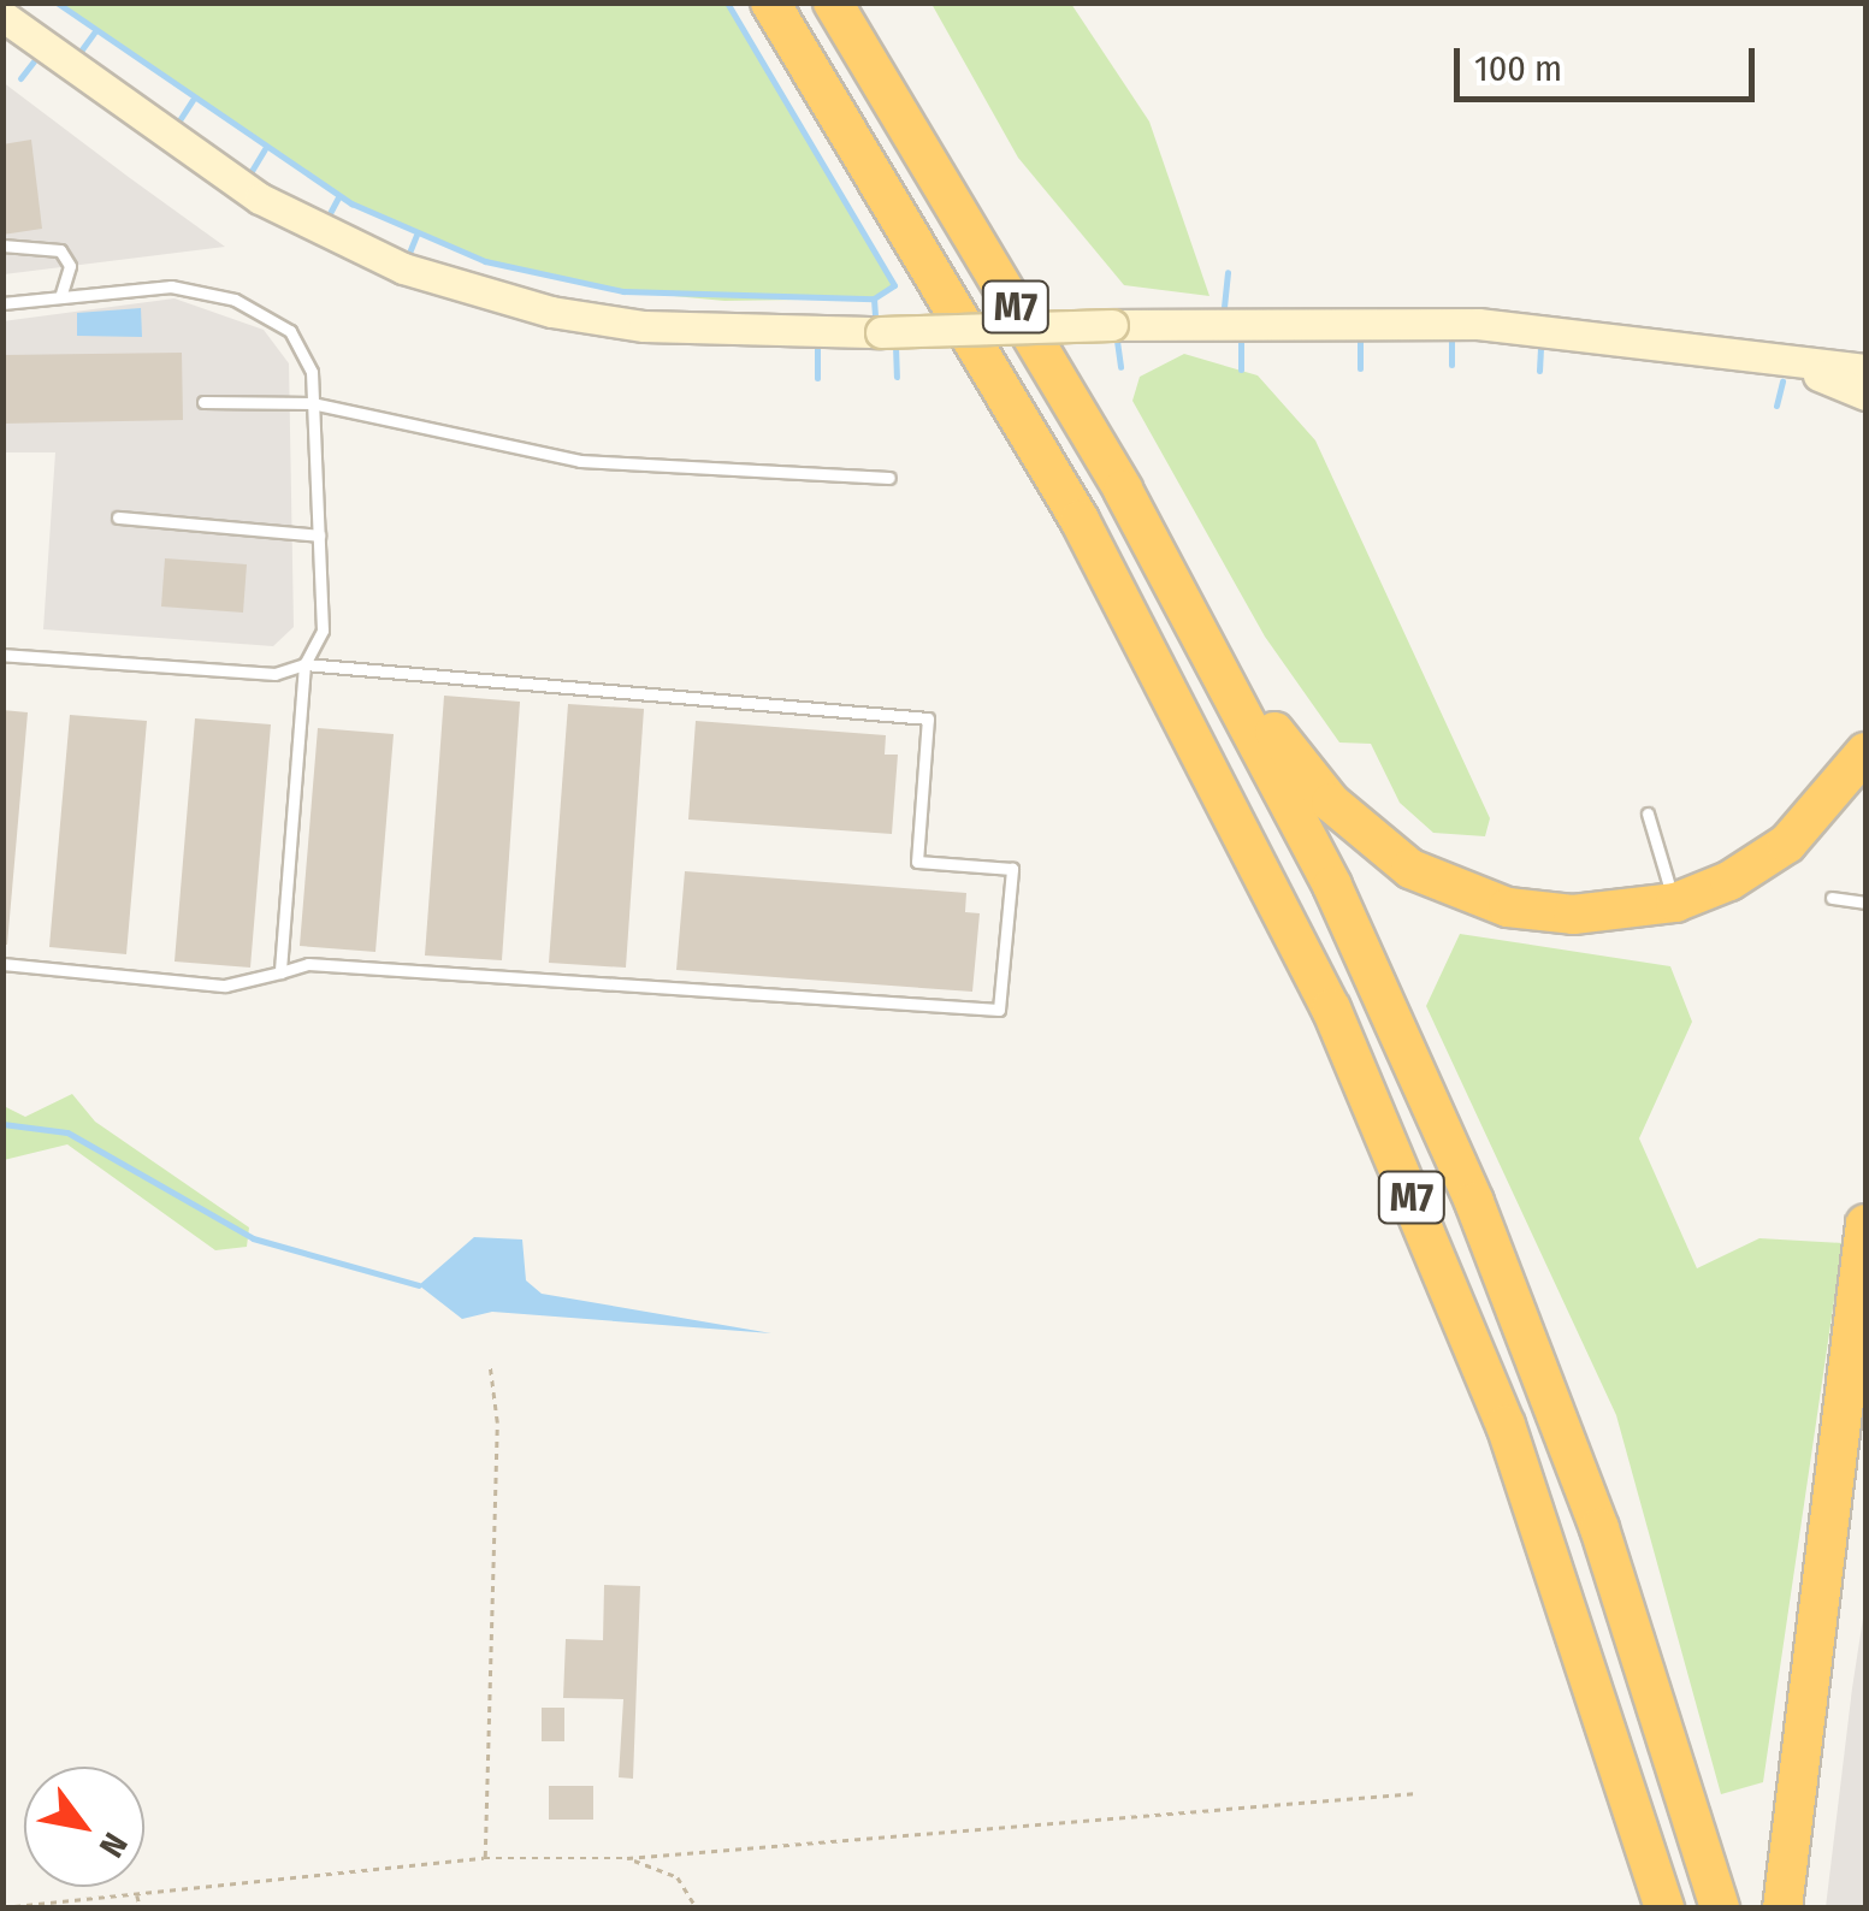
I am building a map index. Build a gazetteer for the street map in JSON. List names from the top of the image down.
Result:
{
  "streets": {
    "highway": ["M7"]
  },
  "scale_bar": "100 m",
  "north": "bottom right"
}
